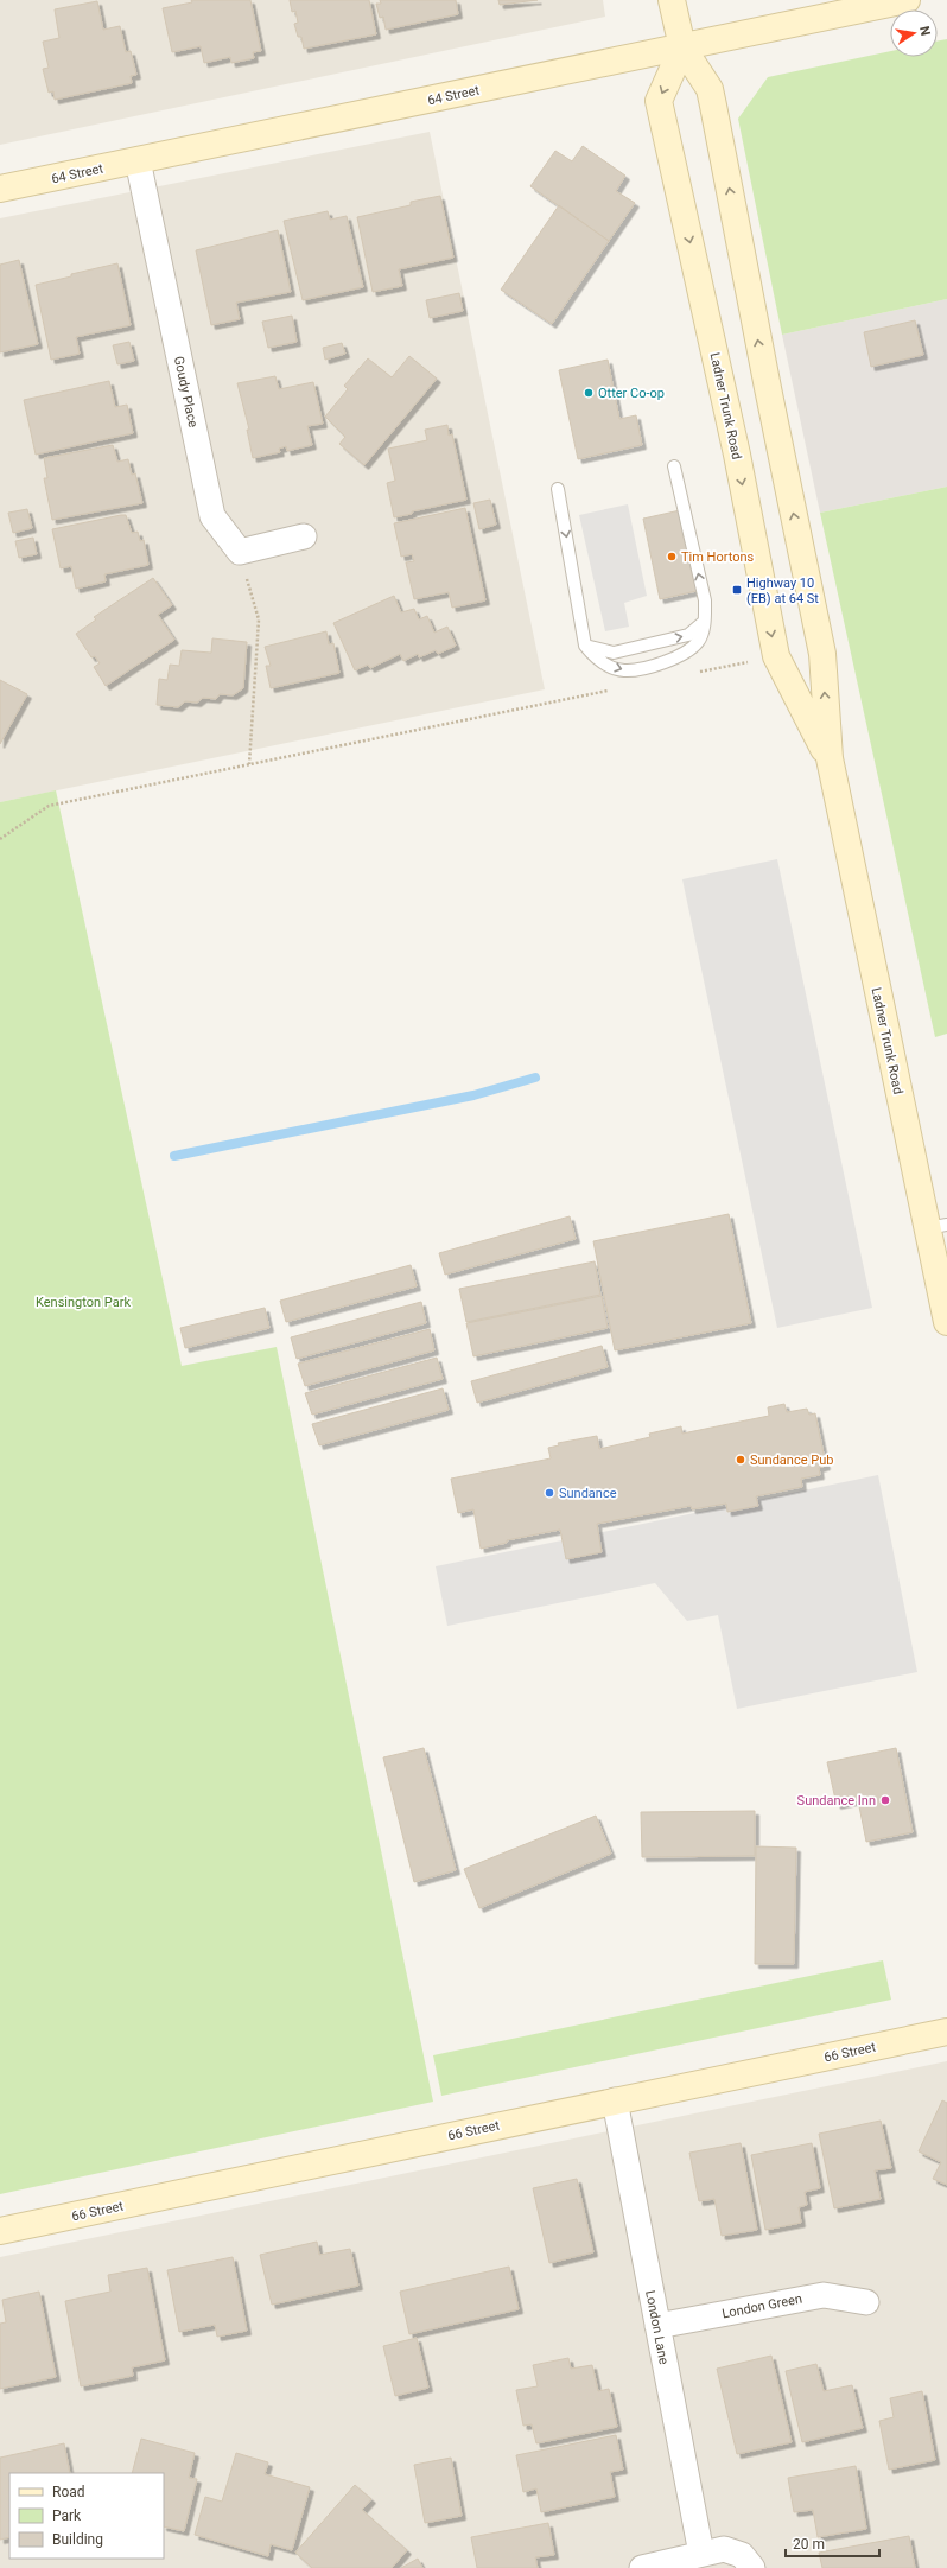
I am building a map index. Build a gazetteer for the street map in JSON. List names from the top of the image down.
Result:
{
  "streets": {
    "main road": ["64 Street", "Ladner Trunk Road", "66 Street"],
    "street": ["Goudy Place", "London Green", "London Lane"]
  },
  "crossings": [
    ["64 Street", "Goudy Place"],
    ["64 Street", "Ladner Trunk Road"],
    ["66 Street", "London Lane"],
    ["London Green", "London Lane"]
  ],
  "parks": ["Kensington Park"],
  "places": {
    "other": [
      "Otter Co-op",
      "Tim Hortons",
      "Sundance Pub",
      "Sundance",
      "Sundance Inn"
    ],
    "transit": ["Highway 10 (EB) at 64 St"]
  },
  "legend": ["Road", "Park", "Building"],
  "scale_bar": "20 m",
  "north": "right"
}
